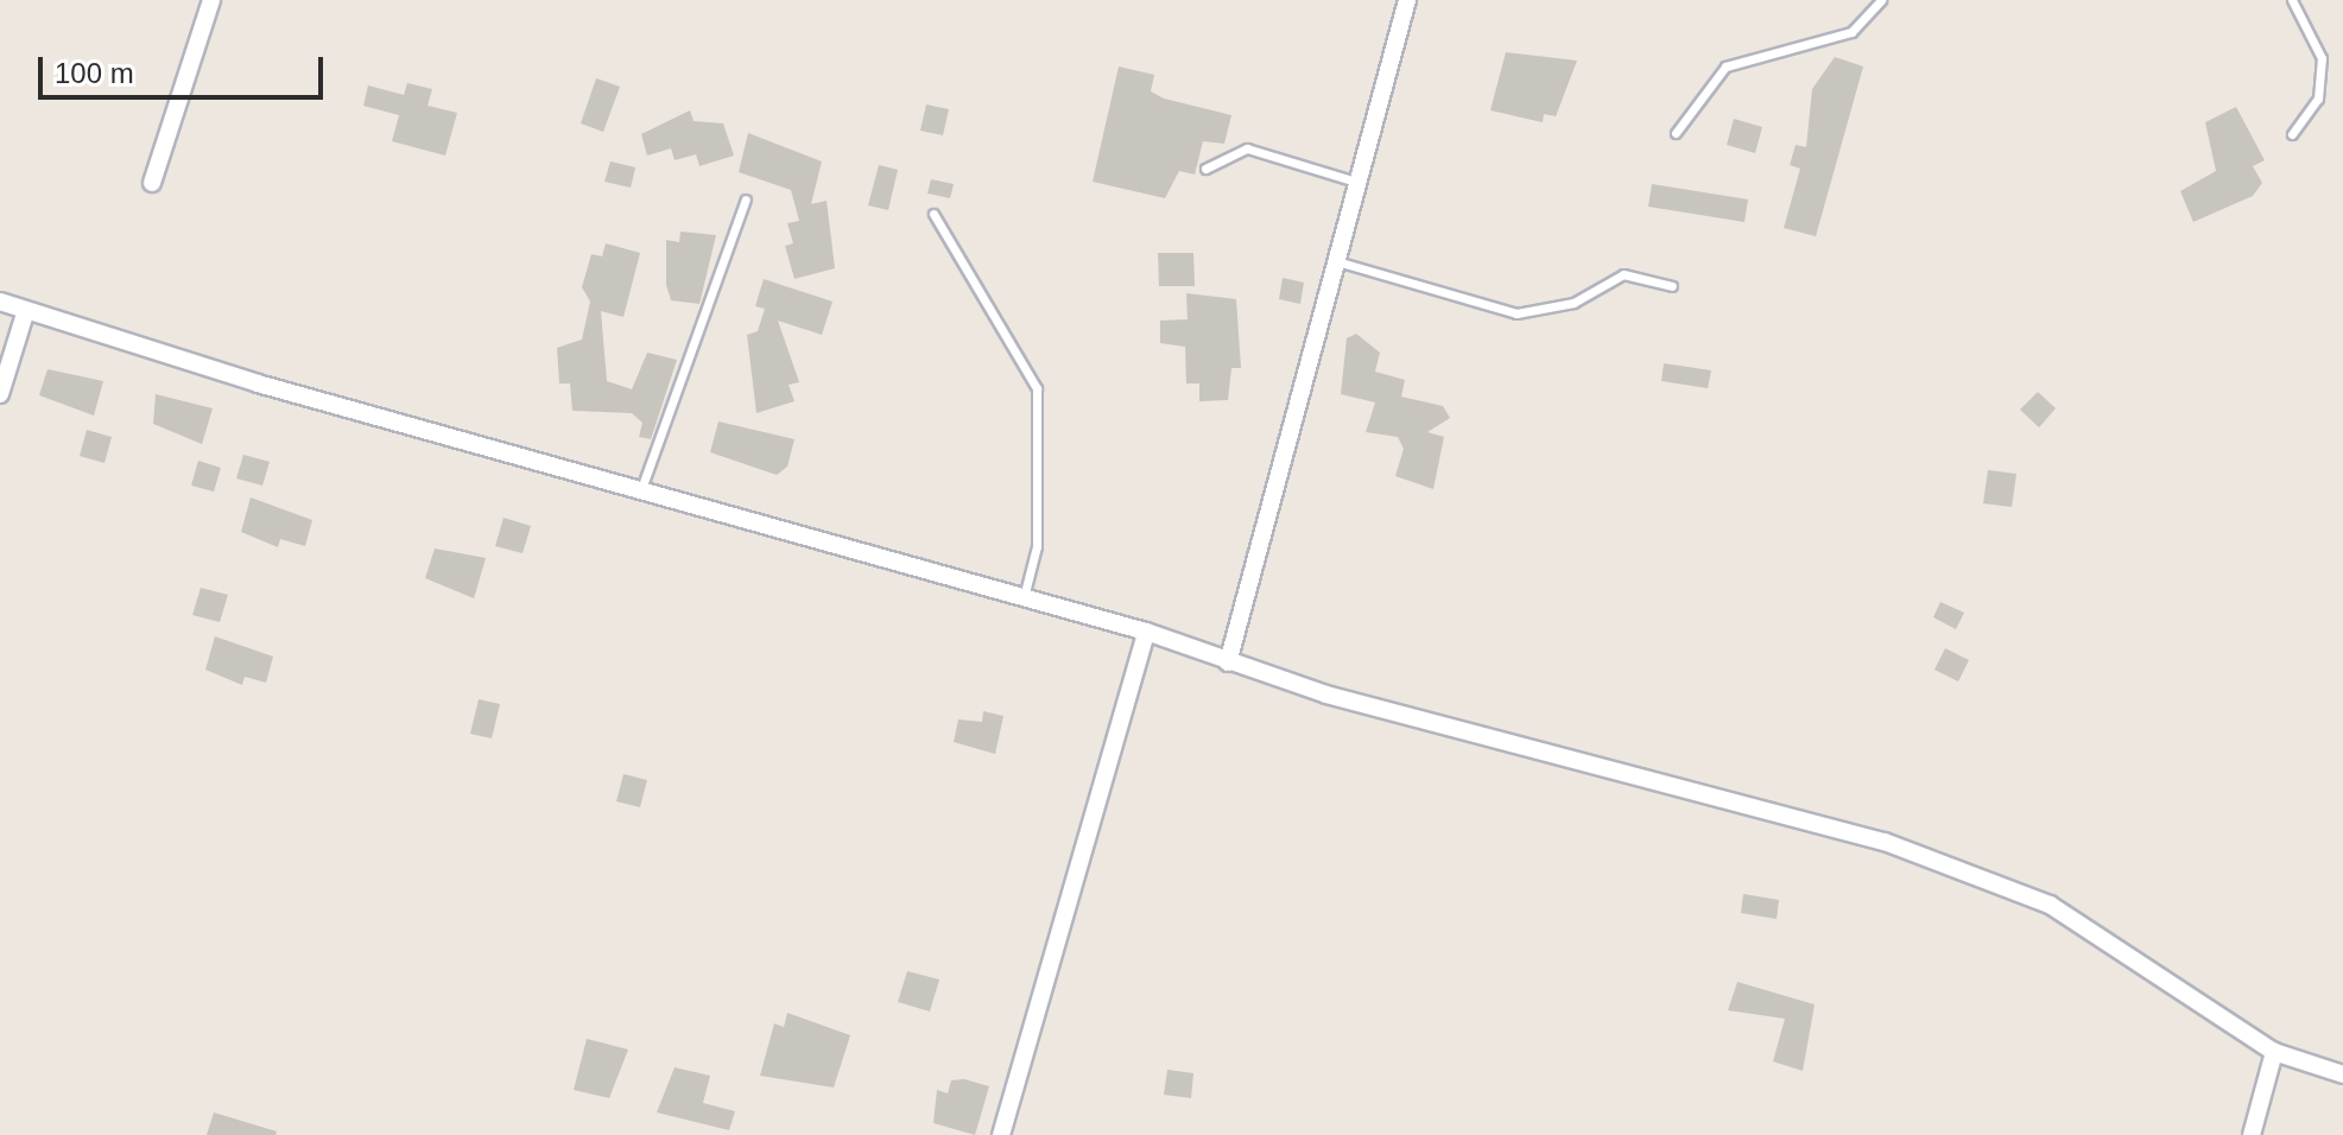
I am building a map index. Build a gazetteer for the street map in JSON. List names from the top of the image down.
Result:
{
  "scale_bar": "100 m"
}
